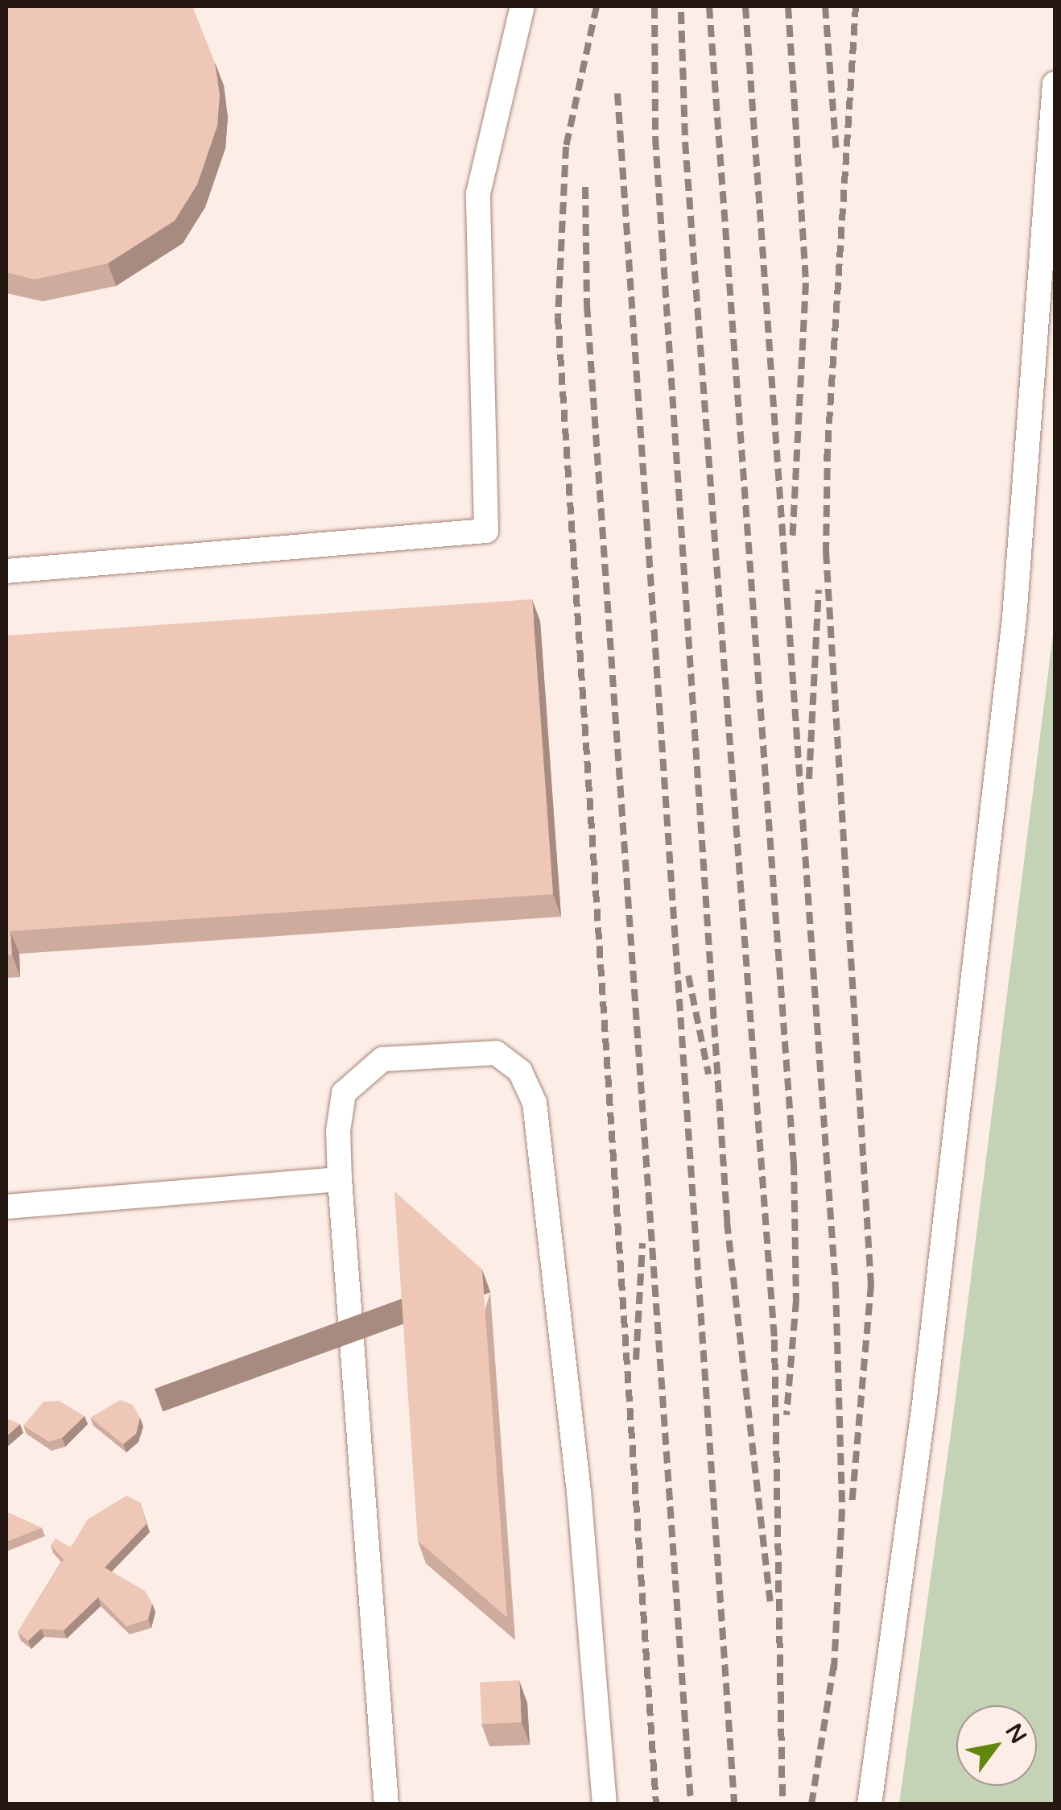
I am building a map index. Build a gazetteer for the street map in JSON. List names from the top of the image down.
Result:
{
  "north": "top right"
}
